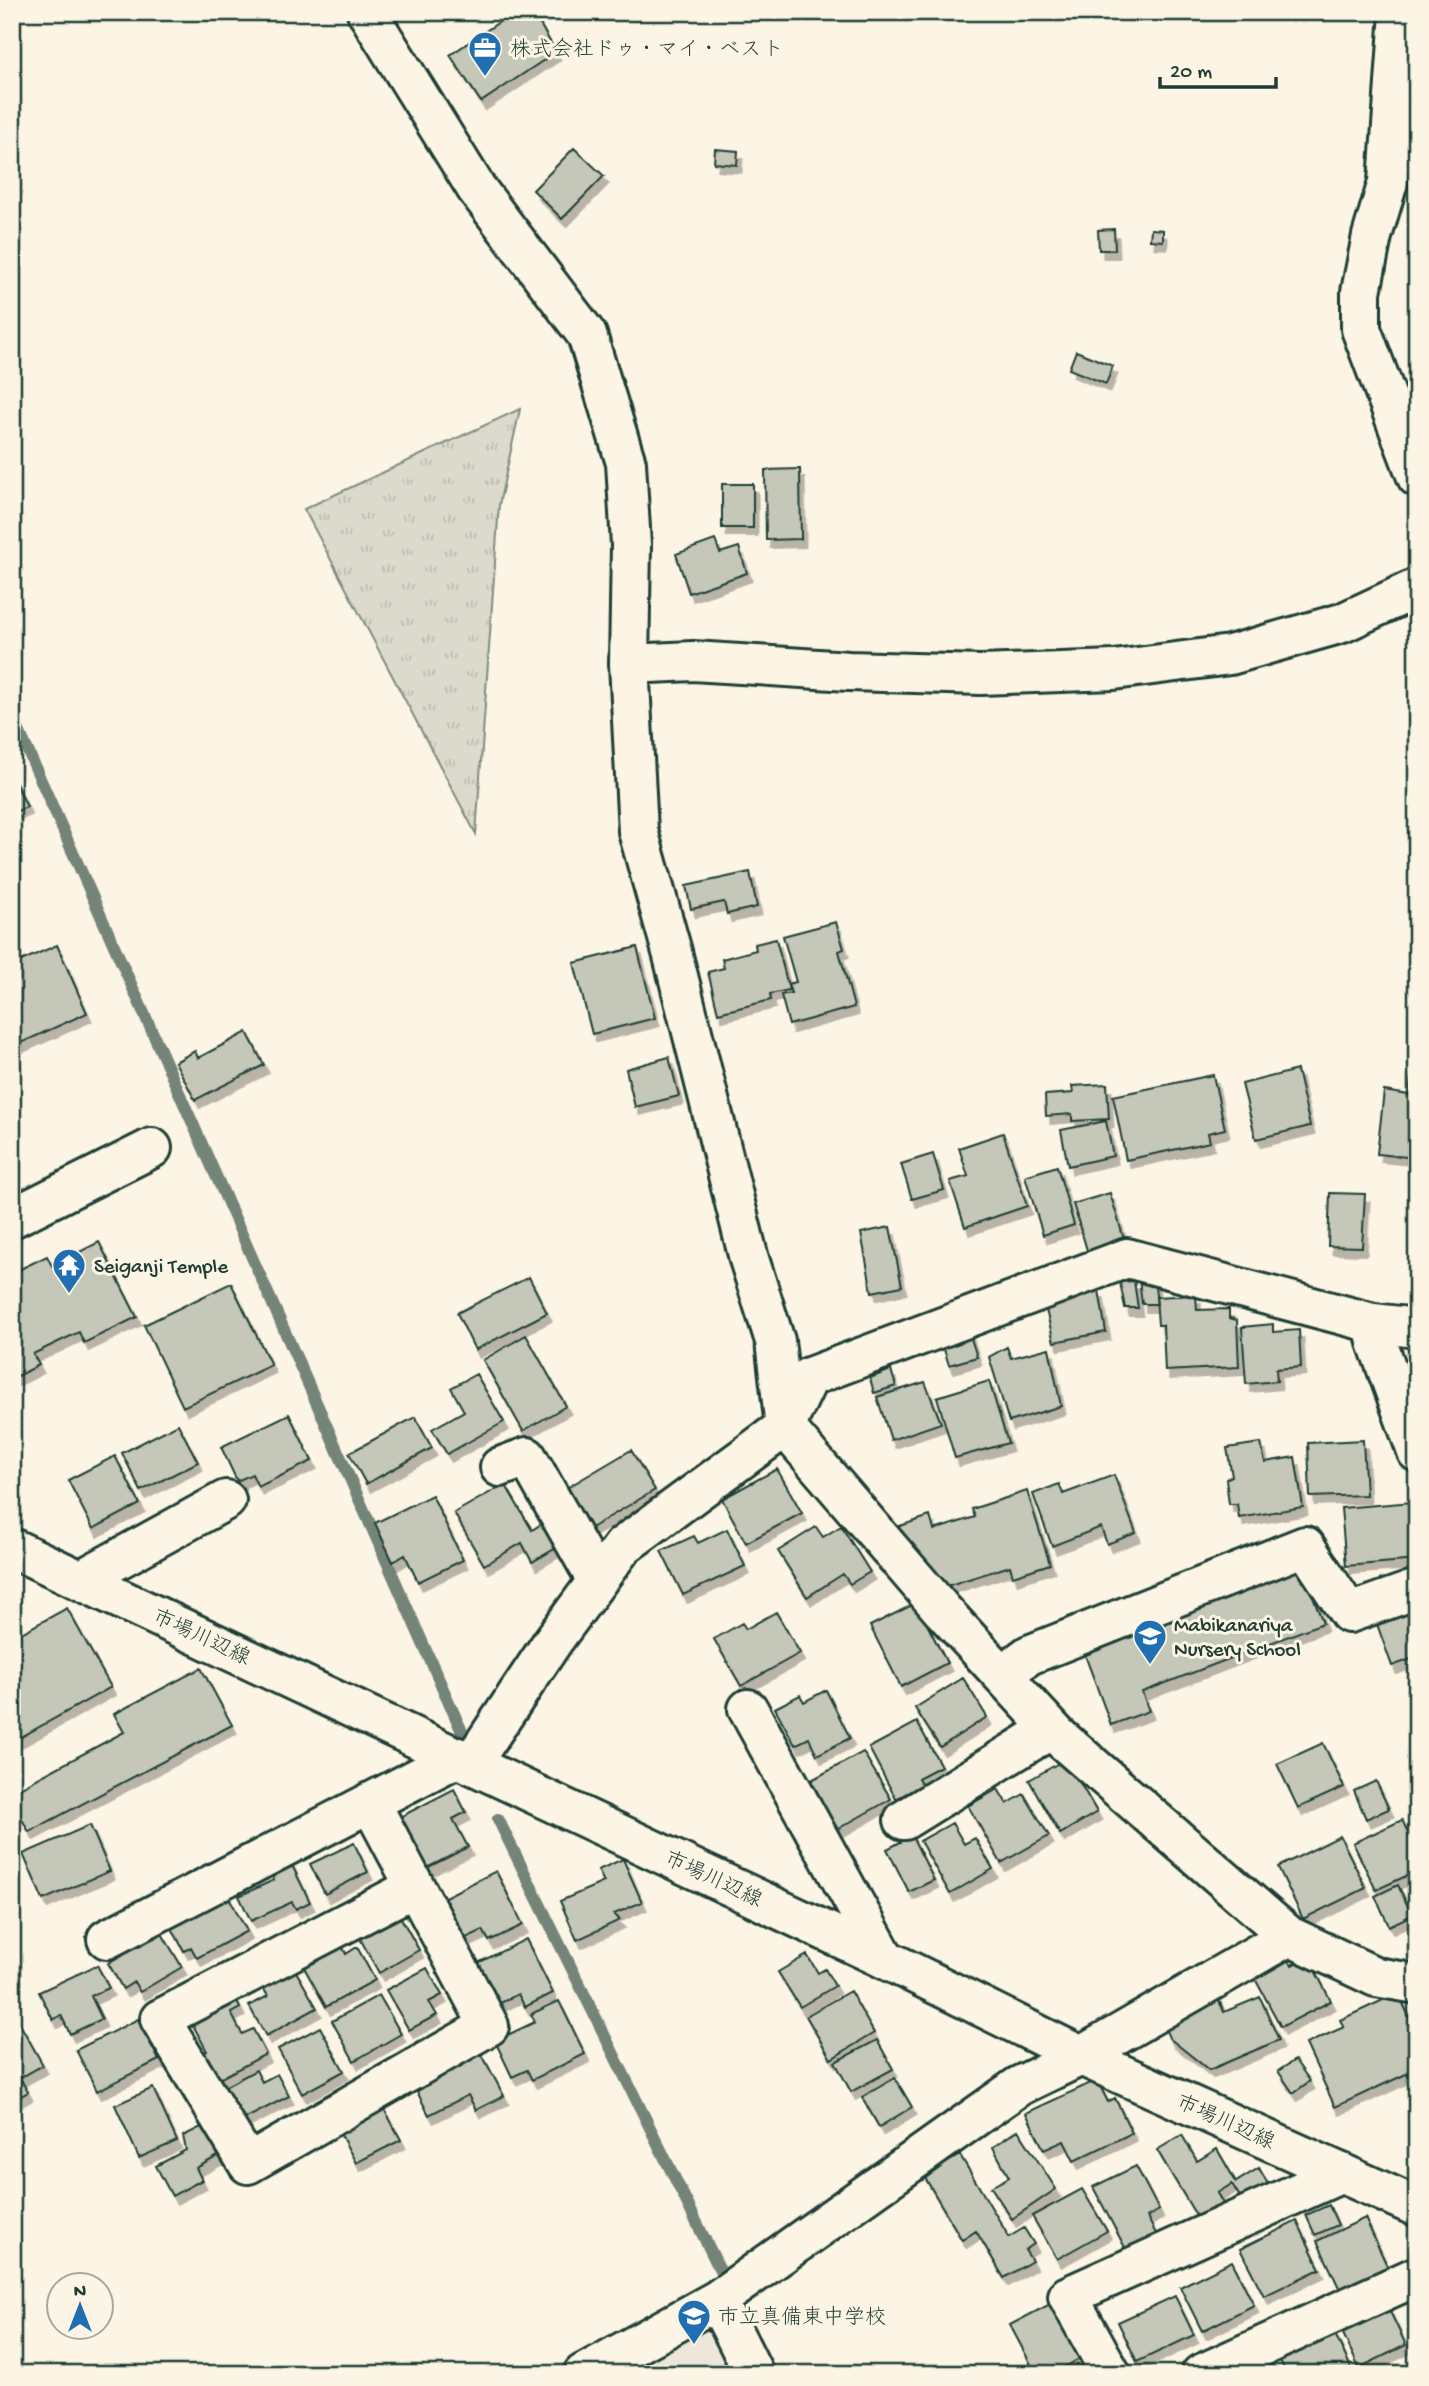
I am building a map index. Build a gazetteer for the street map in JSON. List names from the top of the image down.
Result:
{
  "streets": {
    "street": ["市場川辺線"]
  },
  "places": {
    "office": ["株式会社ドゥ・マイ・ベスト"],
    "temple": ["Seiganji Temple"],
    "school or university": ["Mabikanariya Nursery School", "市立真備東中学校"]
  },
  "scale_bar": "20 m",
  "north": "top"
}
